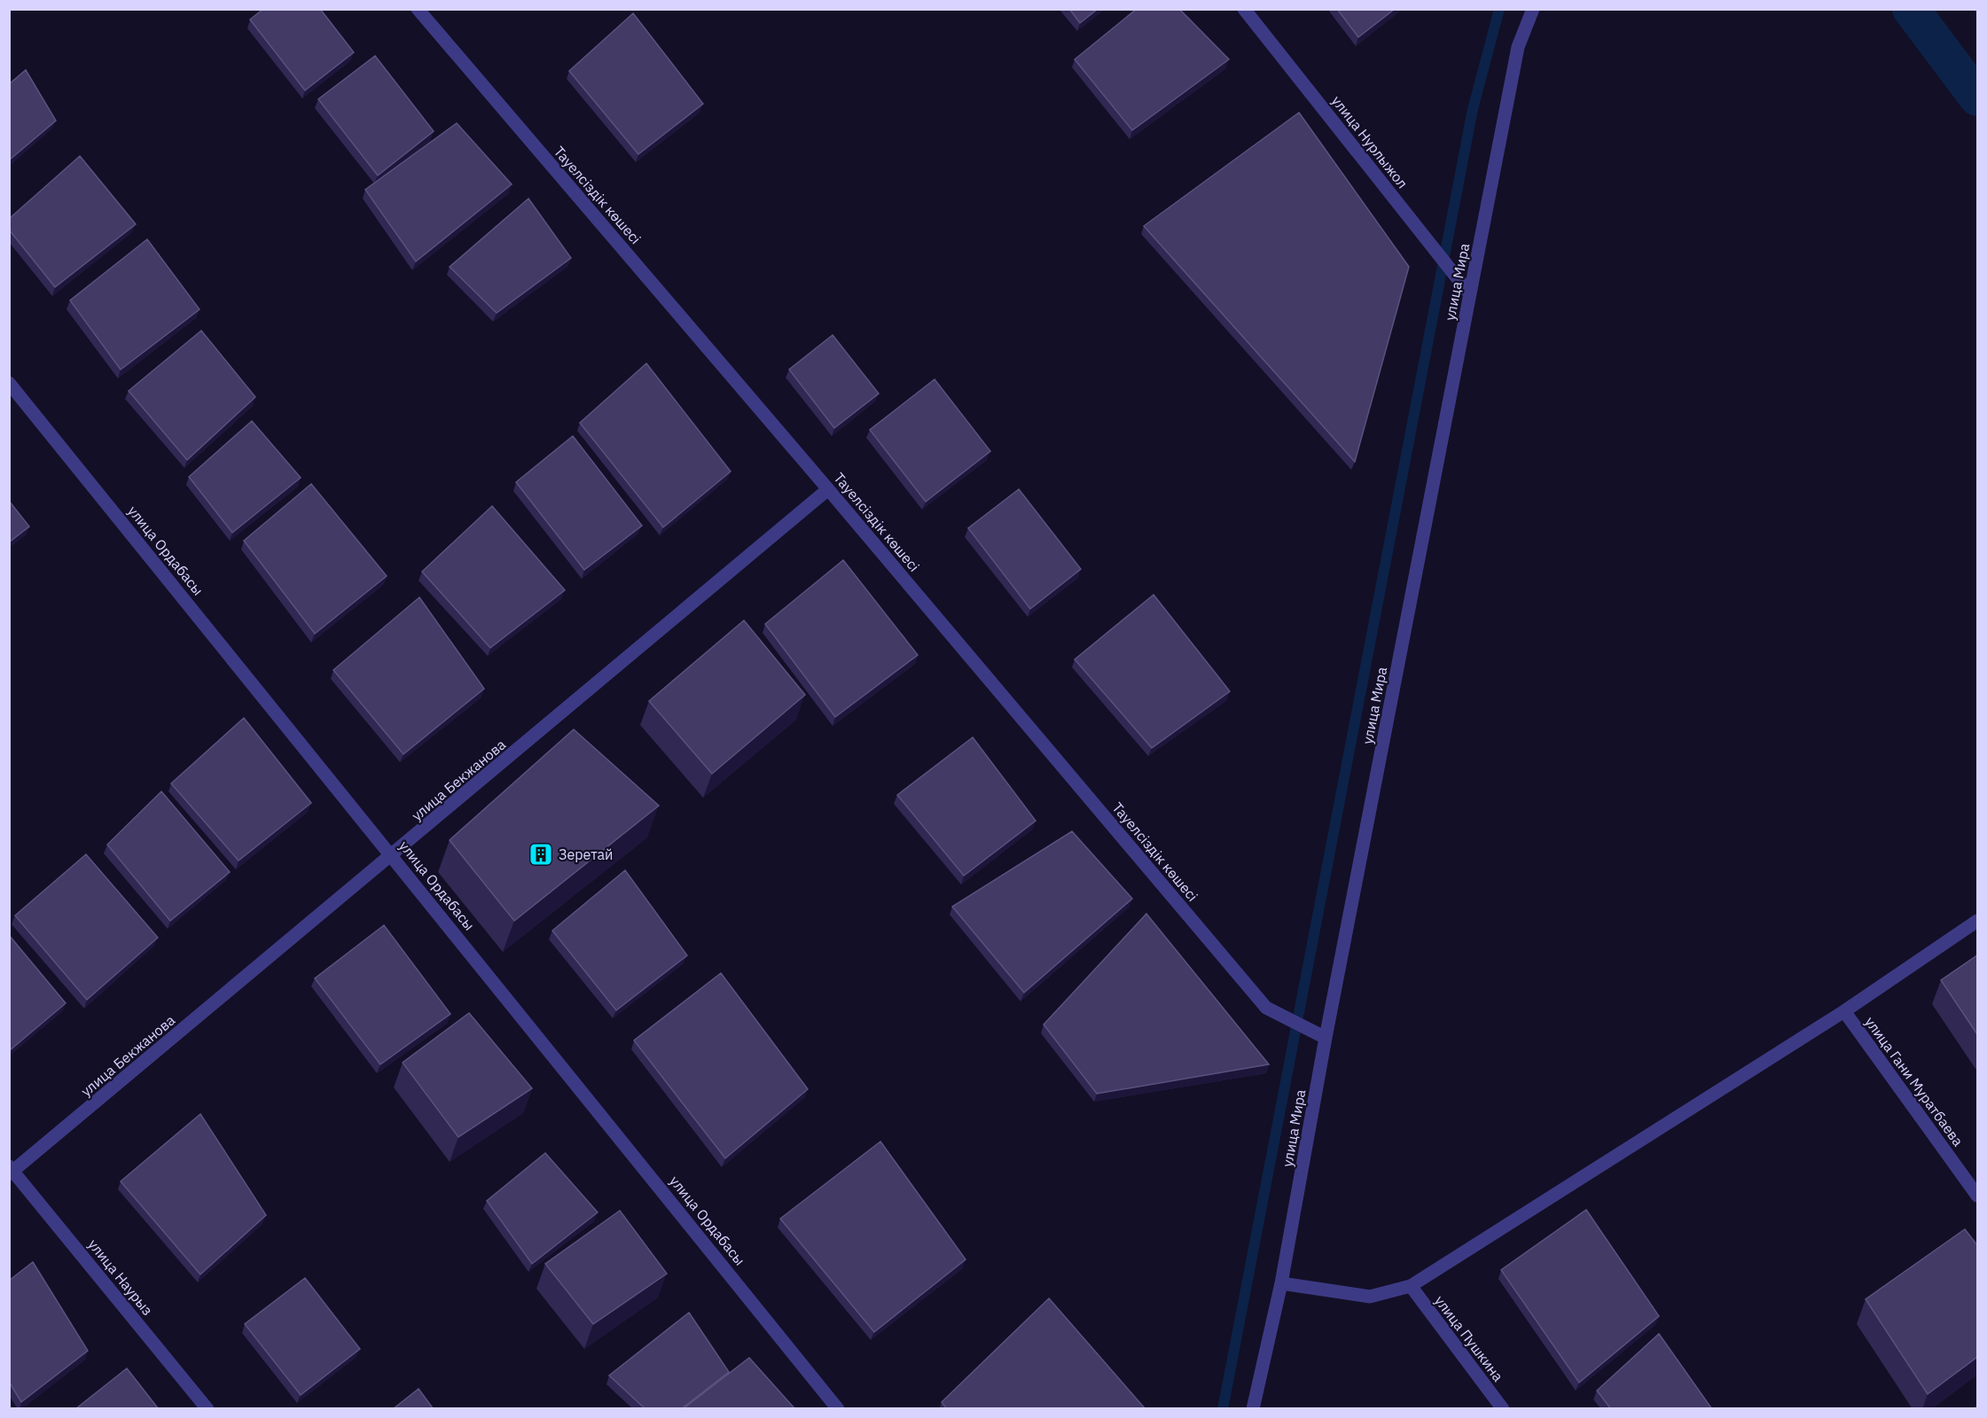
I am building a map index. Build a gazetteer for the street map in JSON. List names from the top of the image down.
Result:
{
  "streets": {
    "street": [
      "улица Нурлыжол",
      "Тауелсіздік көшесі",
      "улица Мира",
      "улица Ордабасы",
      "улица Бекжанова",
      "улица Гани Муратбаева",
      "улица Наурыз",
      "улица Пушкина"
    ]
  },
  "crossings": [
    ["улица Нурлыжол", "улица Мира"],
    ["Тауелсіздік көшесі", "улица Мира"],
    ["Тауелсіздік көшесі", "улица Бекжанова"],
    ["улица Ордабасы", "улица Бекжанова"],
    ["улица Бекжанова", "улица Наурыз"]
  ],
  "places": {
    "building": ["Зеретай"]
  }
}
